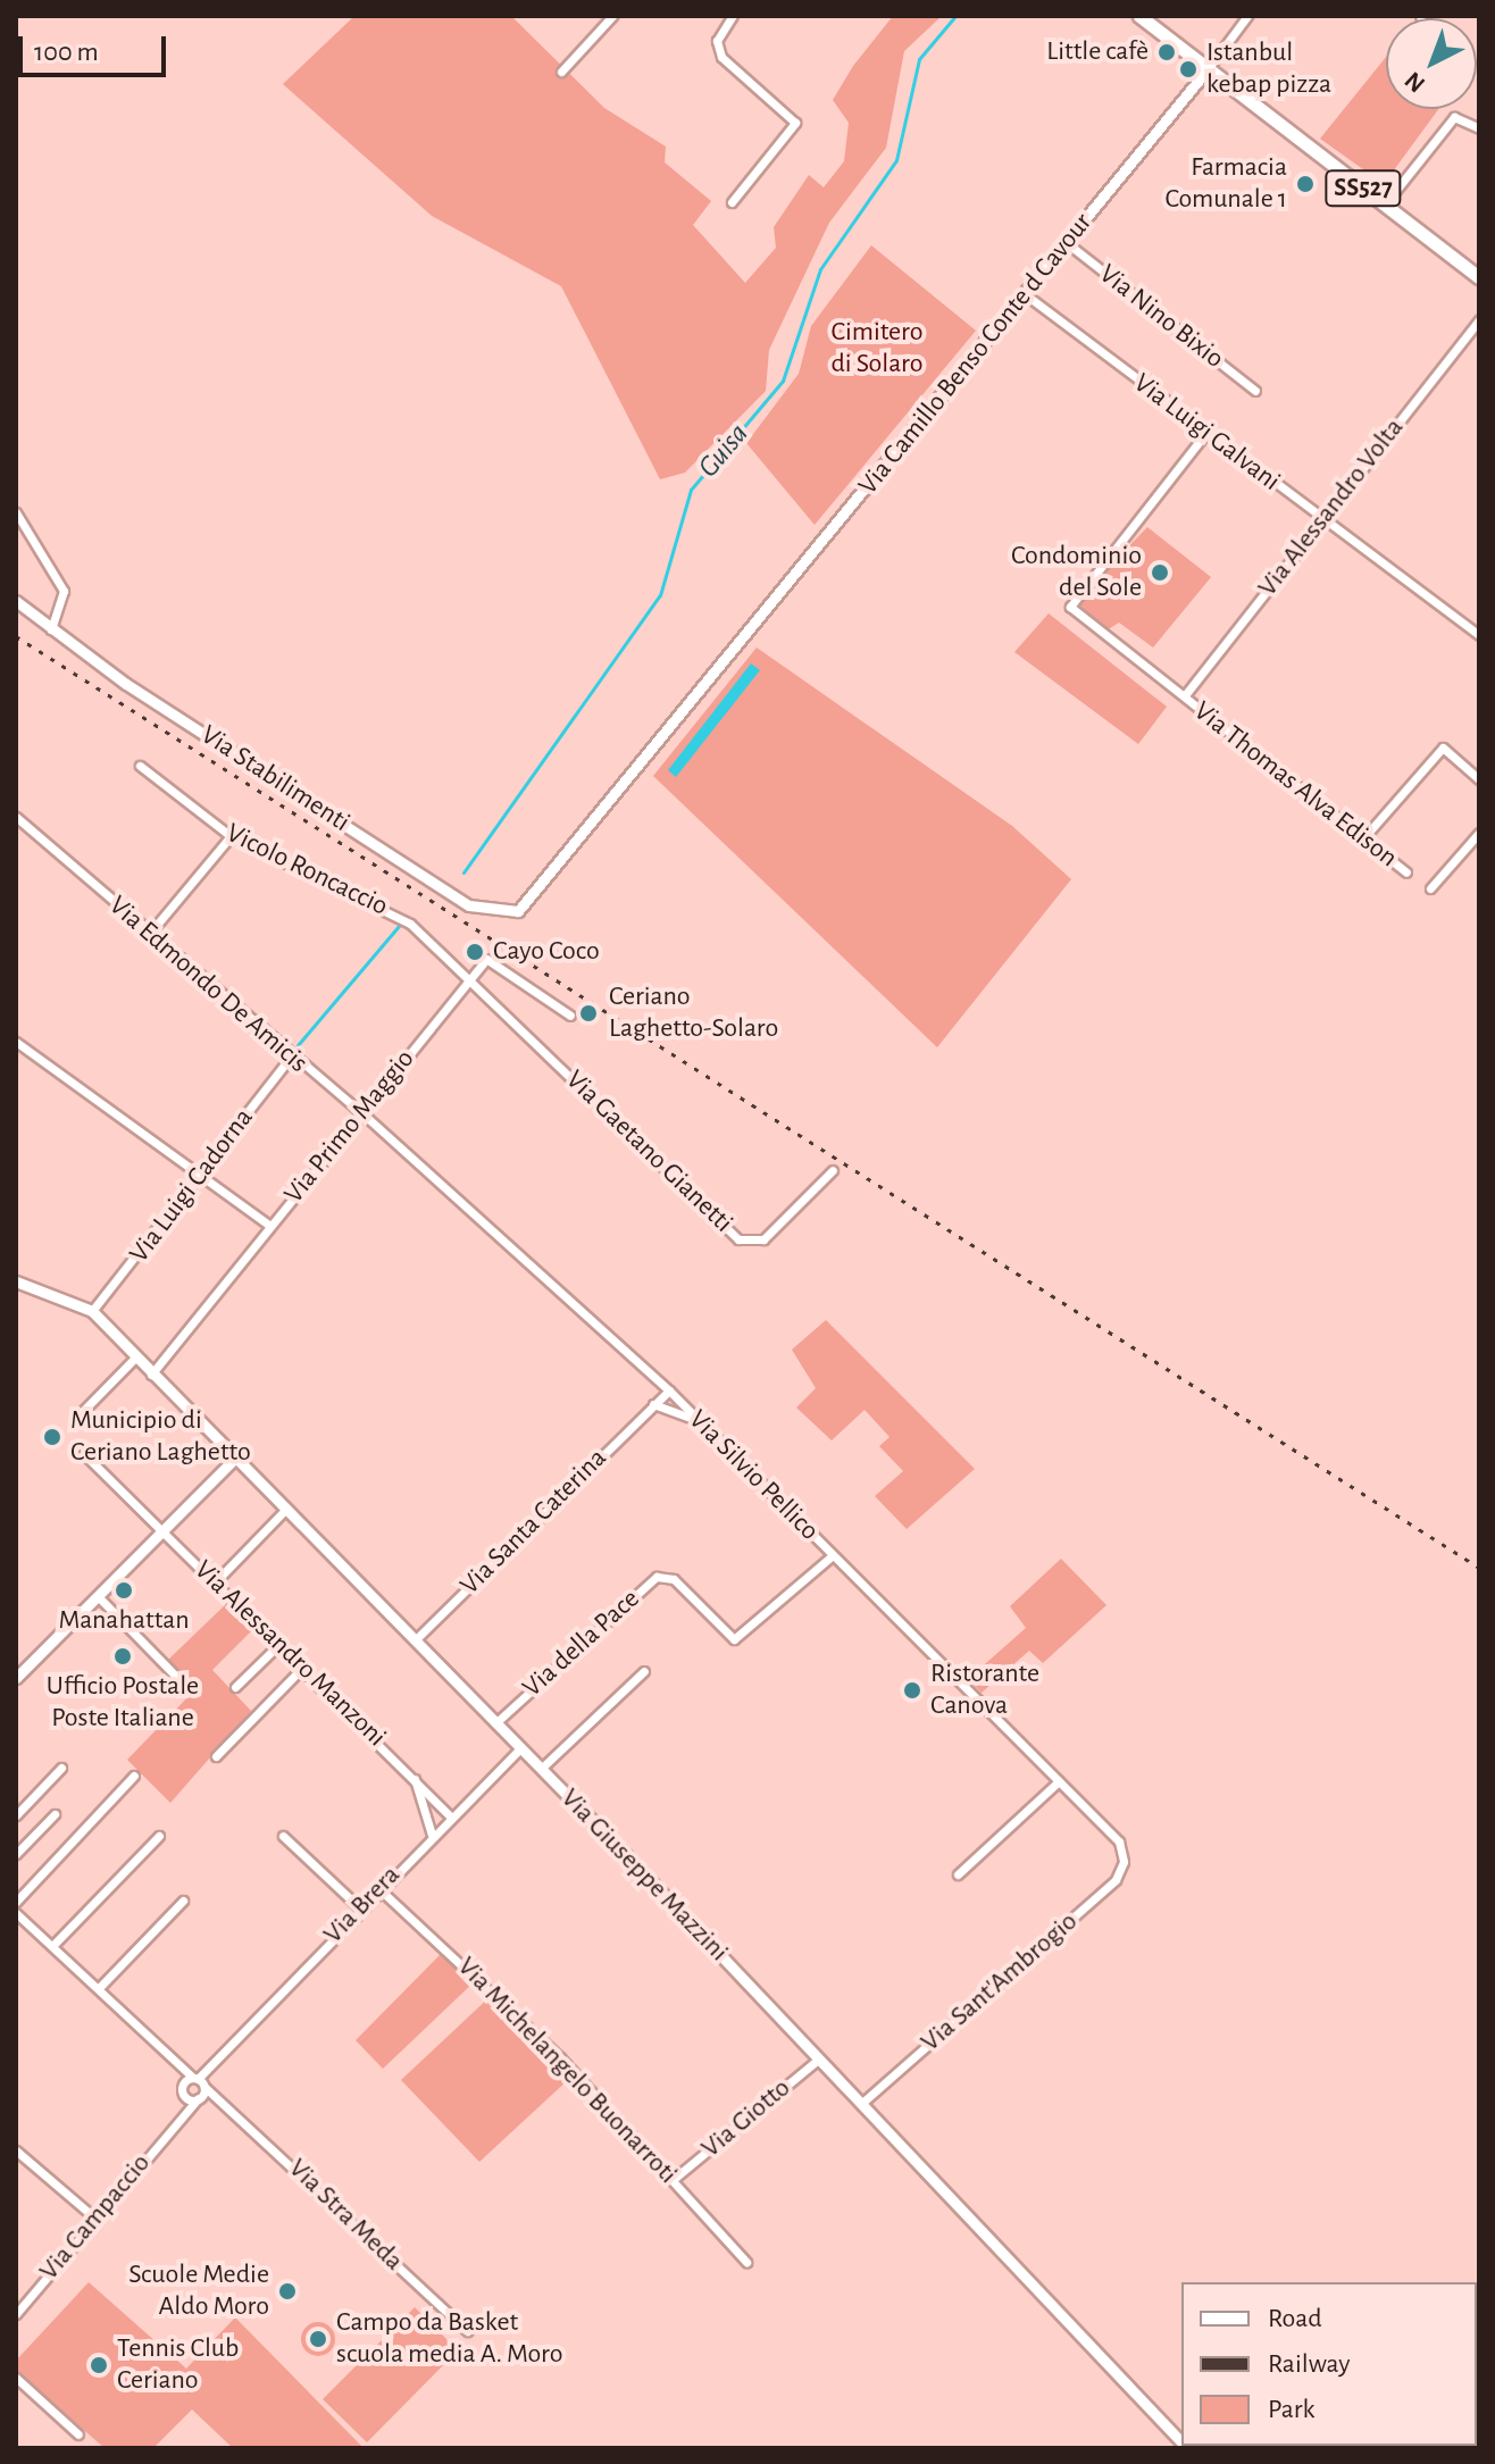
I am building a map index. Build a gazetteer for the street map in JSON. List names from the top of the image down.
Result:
{
  "streets": {
    "main road": ["SS527"],
    "street": [
      "Via Nino Bixio",
      "Via Camillo Benso Conte d Cavour",
      "Via Luigi Galvani",
      "Via Alessandro Volta",
      "Via Stabilimenti",
      "Via Thomas Alva Edison",
      "Vicolo Roncaccio",
      "Via Edmondo De Amicis",
      "Via Primo Maggio",
      "Via Gaetano Gianetti",
      "Via Luigi Cadorna",
      "Via Silvio Pellico",
      "Via Santa Caterina",
      "Via della Pace",
      "Via Alessandro Manzoni",
      "Via Giuseppe Mazzini",
      "Via Brera",
      "Via Sant'Ambrogio",
      "Via Michelangelo Buonarroti",
      "Via Giotto",
      "Via Stra Meda",
      "Via Campaccio"
    ]
  },
  "crossings": [
    ["SS527", "Via Camillo Benso Conte d Cavour"],
    ["Via Nino Bixio", "Via Camillo Benso Conte d Cavour"],
    ["Via Camillo Benso Conte d Cavour", "Via Luigi Galvani"],
    ["Via Camillo Benso Conte d Cavour", "Via Stabilimenti"],
    ["Via Luigi Galvani", "Via Alessandro Volta"],
    ["Via Luigi Galvani", "Via Thomas Alva Edison"],
    ["Via Alessandro Volta", "Via Thomas Alva Edison"],
    ["Vicolo Roncaccio", "Via Primo Maggio"],
    ["Vicolo Roncaccio", "Via Gaetano Gianetti"],
    ["Via Edmondo De Amicis", "Via Primo Maggio"],
    ["Via Edmondo De Amicis", "Via Luigi Cadorna"],
    ["Via Edmondo De Amicis", "Via Silvio Pellico"],
    ["Via Primo Maggio", "Via Gaetano Gianetti"],
    ["Via Primo Maggio", "Via Silvio Pellico"],
    ["Via Primo Maggio", "Via Giuseppe Mazzini"],
    ["Via Luigi Cadorna", "Via Giuseppe Mazzini"],
    ["Via Silvio Pellico", "Via Santa Caterina"],
    ["Via Silvio Pellico", "Via della Pace"],
    ["Via Silvio Pellico", "Via Sant'Ambrogio"],
    ["Via Santa Caterina", "Via Giuseppe Mazzini"],
    ["Via della Pace", "Via Giuseppe Mazzini"],
    ["Via Alessandro Manzoni", "Via Brera"],
    ["Via Giuseppe Mazzini", "Via Brera"],
    ["Via Giuseppe Mazzini", "Via Sant'Ambrogio"],
    ["Via Giuseppe Mazzini", "Via Giotto"],
    ["Via Brera", "Via Michelangelo Buonarroti"],
    ["Via Brera", "Via Stra Meda"],
    ["Via Brera", "Via Campaccio"],
    ["Via Michelangelo Buonarroti", "Via Giotto"],
    ["Via Stra Meda", "Via Campaccio"]
  ],
  "water": ["Guisa"],
  "parks": ["Cimitero di Solaro"],
  "places": [
    "Little cafè",
    "Istanbul kebap pizza",
    "Farmacia Comunale 1",
    "Condominio del Sole",
    "Cayo Coco",
    "Ceriano Laghetto-Solaro",
    "Municipio di Ceriano Laghetto",
    "Manahattan",
    "Ufficio Postale Poste Italiane",
    "Ristorante Canova",
    "Scuole Medie Aldo Moro",
    "Campo da Basket scuola media A. Moro",
    "Tennis Club Ceriano"
  ],
  "legend": ["Road", "Railway", "Park"],
  "scale_bar": "100 m",
  "north": "bottom left"
}
